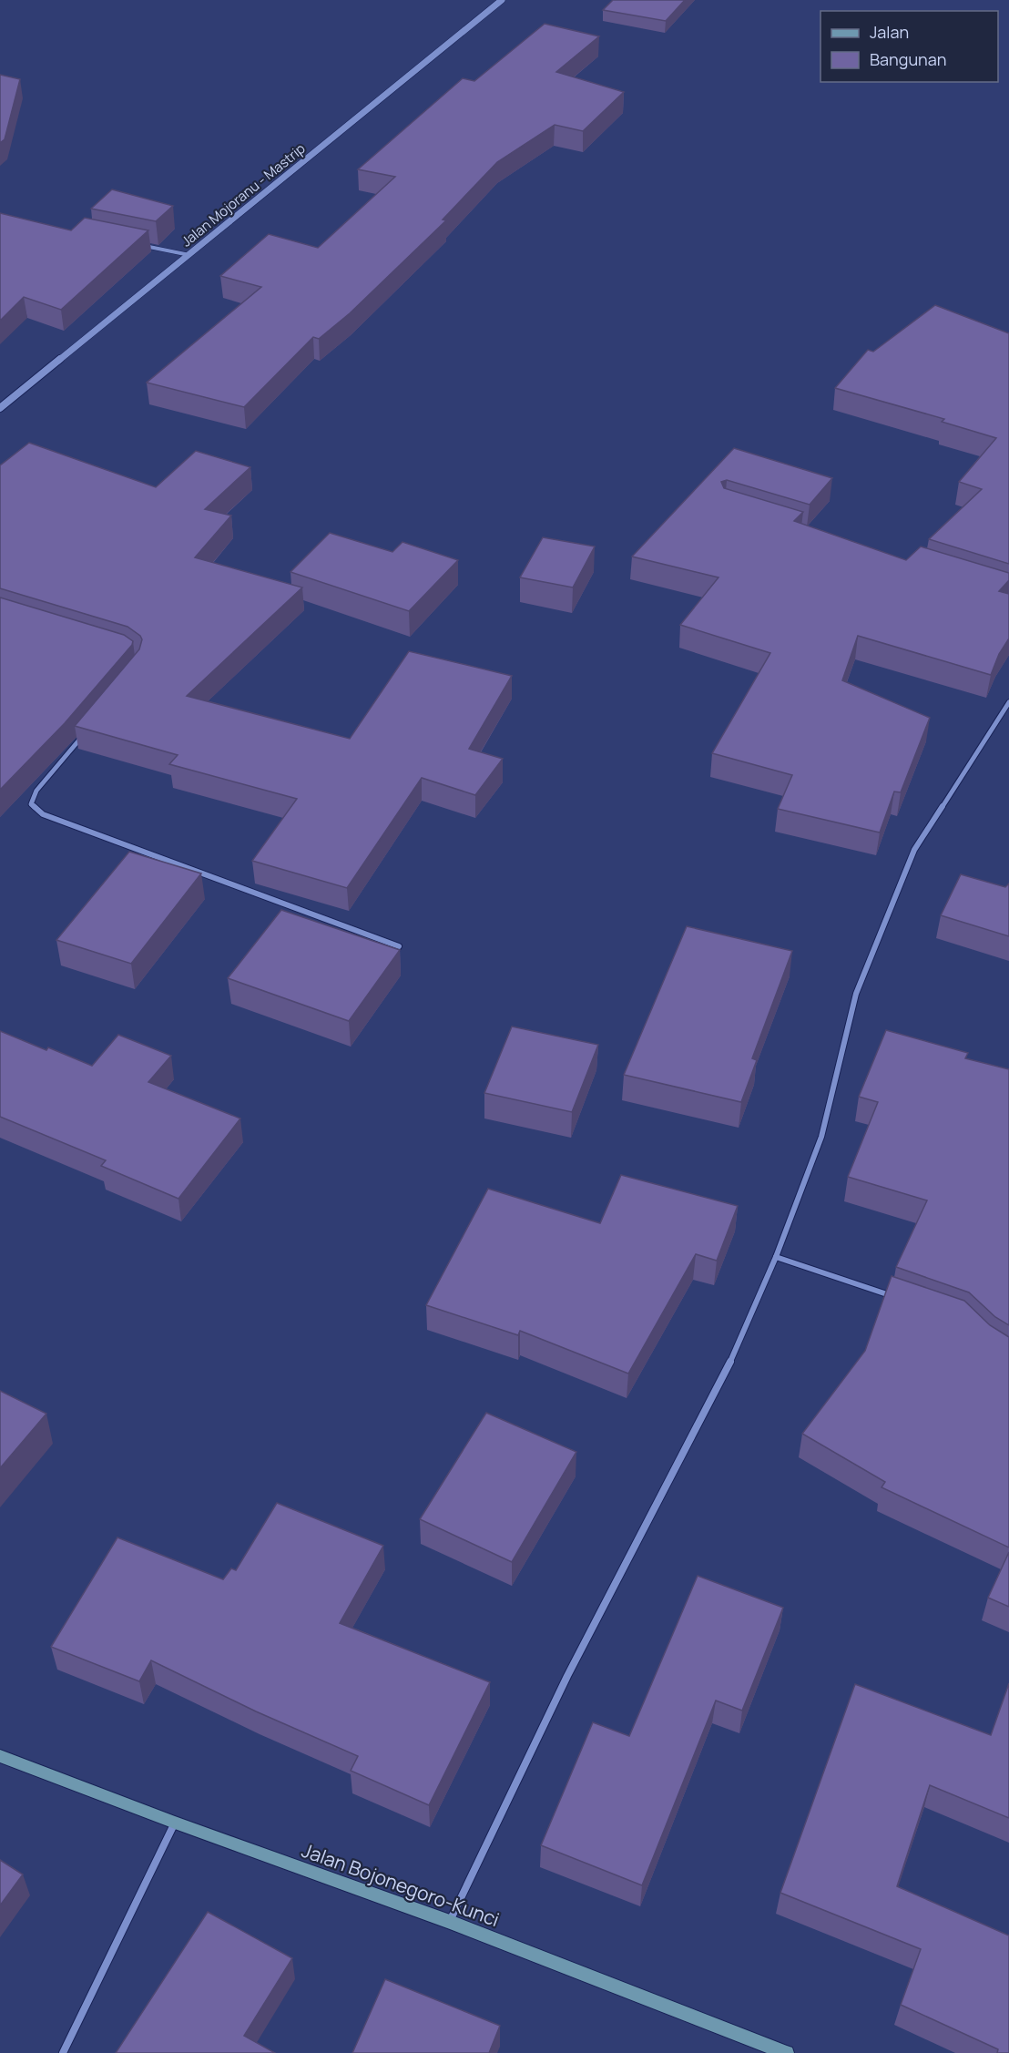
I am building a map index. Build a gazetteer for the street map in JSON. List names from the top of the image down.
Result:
{
  "streets": {
    "main road": ["Jalan Bojonegoro-Kunci"],
    "street": ["Jalan Mojoranu - Mastrip"]
  },
  "legend": ["Jalan", "Bangunan"]
}
